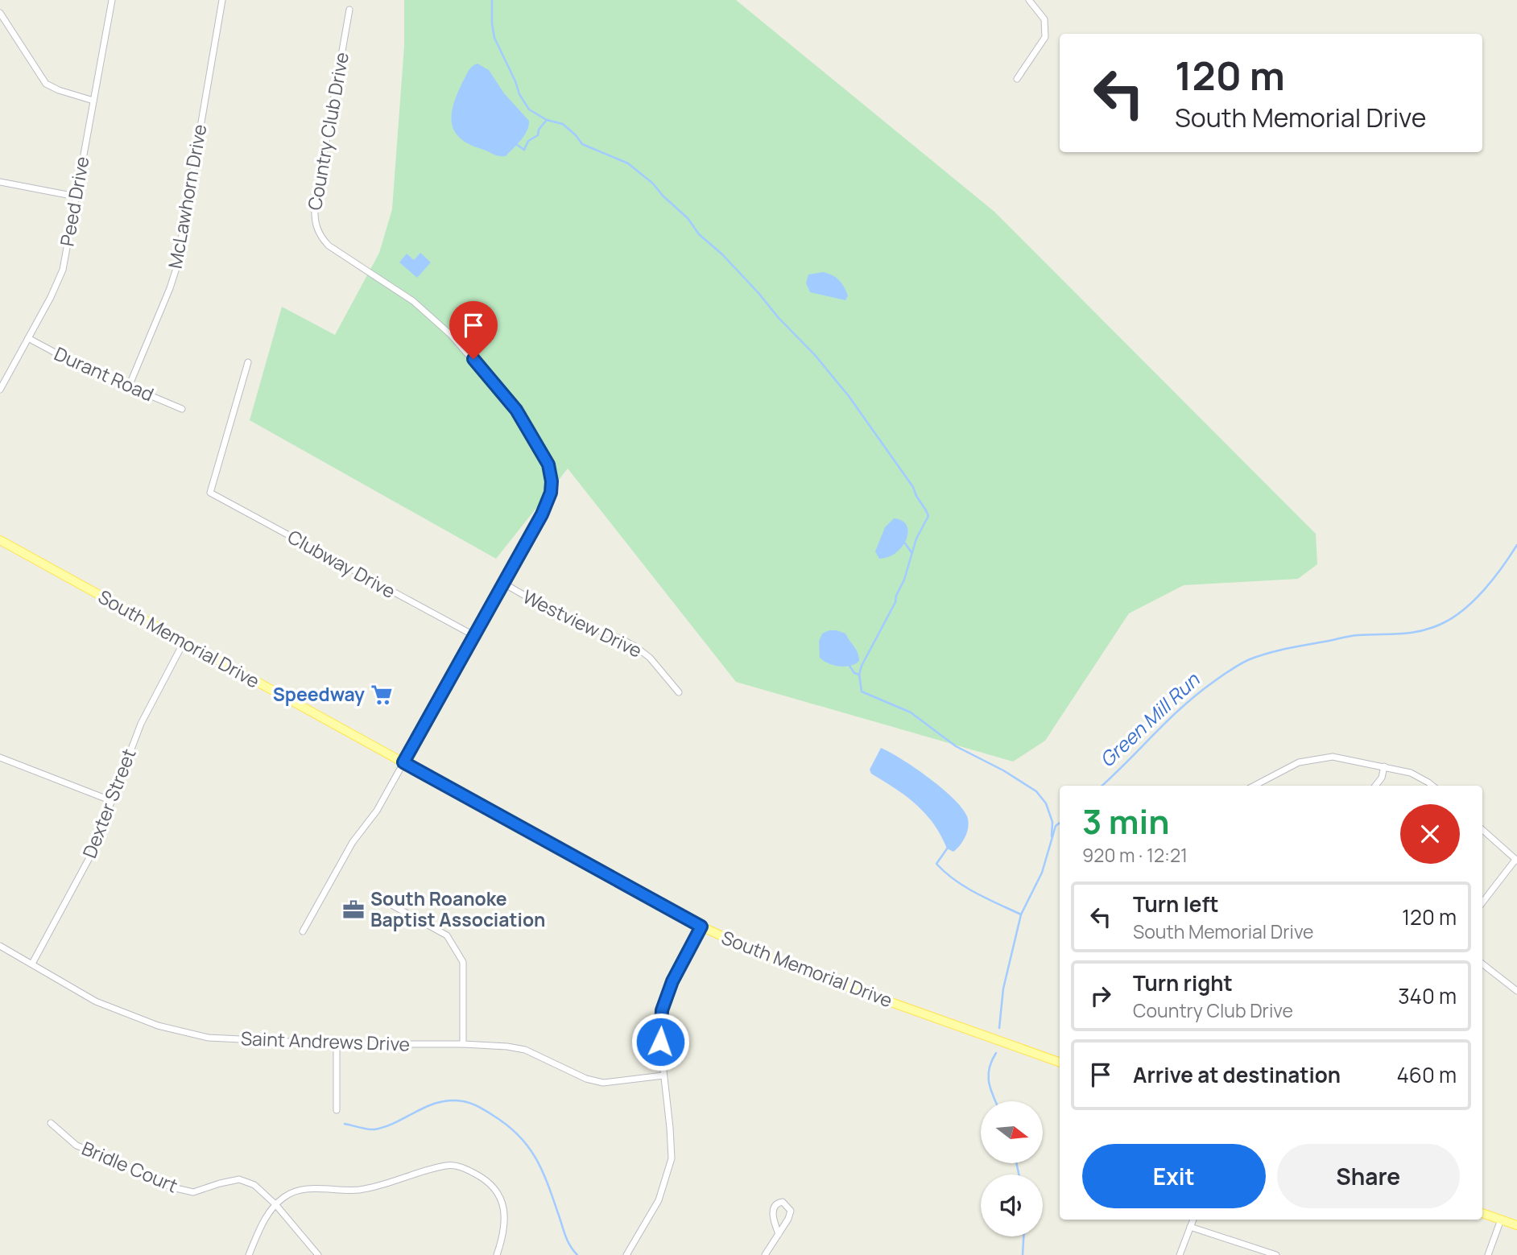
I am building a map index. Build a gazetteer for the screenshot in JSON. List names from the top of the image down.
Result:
{
  "streets": {
    "main road": ["South Memorial Drive"],
    "street": [
      "Country Club Drive",
      "McLawhorn Drive",
      "Peed Drive",
      "Durant Road",
      "Clubway Drive",
      "Westview Drive",
      "Dexter Street",
      "Saint Andrews Drive",
      "Bridle Court"
    ]
  },
  "crossings": [
    ["Country Club Drive", "Clubway Drive"],
    ["Country Club Drive", "Westview Drive"],
    ["Country Club Drive", "South Memorial Drive"],
    ["McLawhorn Drive", "Durant Road"],
    ["Peed Drive", "Durant Road"],
    ["South Memorial Drive", "Dexter Street"],
    ["Dexter Street", "Saint Andrews Drive"]
  ],
  "water": ["Green Mill Run"],
  "places": {
    "supermarket": ["Speedway"],
    "office": ["South Roanoke Baptist Association"]
  },
  "north": "right",
  "page": {
    "turn": ["120 m", "South Memorial Drive"],
    "heading": ["3 min", "920 m · 12:21"],
    "list": [
      {
        "name": "Turn left",
        "note": "South Memorial Drive",
        "value": "120 m"
      },
      {
        "name": "Turn right",
        "note": "Country Club Drive",
        "value": "340 m"
      },
      {
        "name": "Arrive at destination",
        "value": "460 m"
      }
    ],
    "buttons": ["Exit", "Share"]
  }
}
